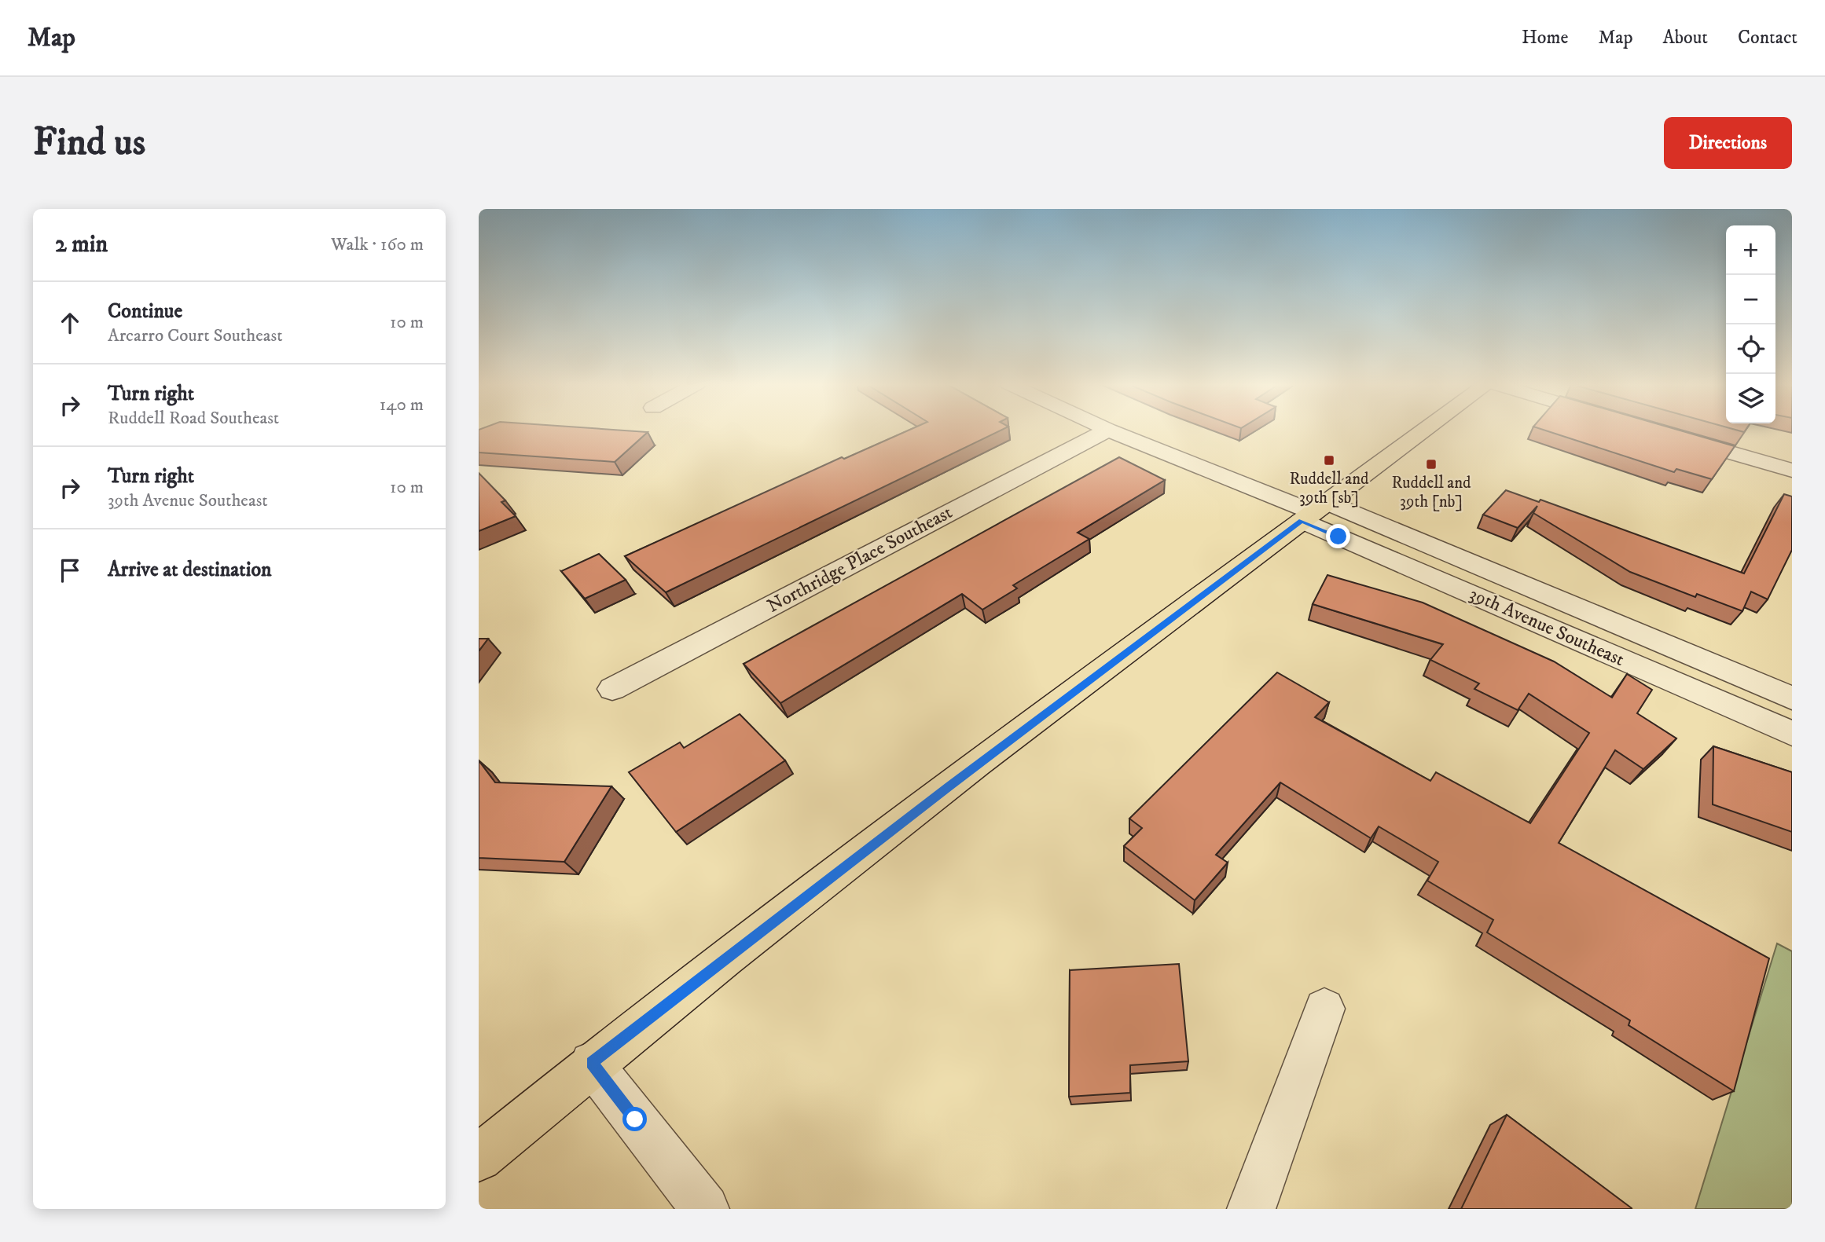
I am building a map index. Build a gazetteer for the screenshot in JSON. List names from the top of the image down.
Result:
{
  "streets": {
    "street": ["Northridge Place Southeast", "39th Avenue Southeast"]
  },
  "places": {
    "transit": ["Ruddell and 39th [sb]", "Ruddell and 39th [nb]"]
  },
  "page": {
    "header": "Map",
    "nav": [
      "Home",
      "Map",
      "About",
      "Contact"
    ],
    "buttons": "Directions",
    "title": "Find us",
    "heading": ["2 min", "Walk · 160 m"],
    "map_buttons": ["+", "−"],
    "list": [
      ["Continue", "Arcarro Court Southeast", "10 m"],
      ["Turn right", "Ruddell Road Southeast", "140 m"],
      ["Turn right", "39th Avenue Southeast", "10 m"],
      "Arrive at destination"
    ]
  }
}
